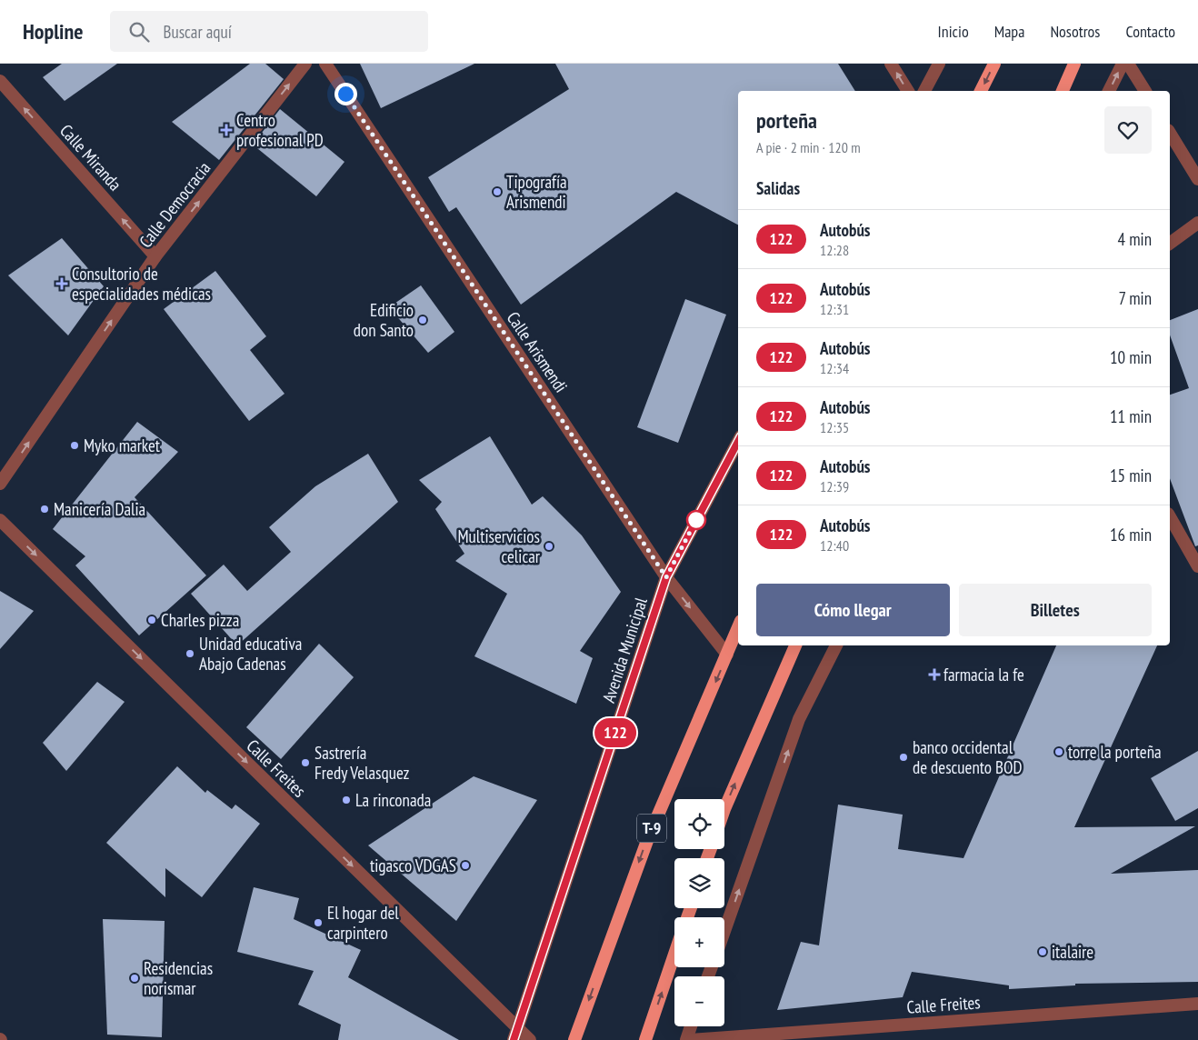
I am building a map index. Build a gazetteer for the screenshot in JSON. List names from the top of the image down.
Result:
{
  "streets": {
    "highway": ["T-9"],
    "street": [
      "Calle Miranda",
      "Calle Democracia",
      "Calle Arismendi",
      "Avenida Municipal",
      "Calle Freites"
    ]
  },
  "crossings": [
    ["Calle Miranda", "Calle Democracia"],
    ["Calle Arismendi", "Avenida Municipal"],
    ["Calle Arismendi", "T-9"],
    ["Avenida Municipal", "Calle Freites"]
  ],
  "one_way": ["Calle Miranda", "Calle Democracia", "Calle Freites"],
  "places": {
    "health": ["Centro profesional PD", "Consultorio de especialidades médicas", "farmacia la fe"],
    "other": [
      "Tipografía Arismendi",
      "Edificio don Santo",
      "Myko market",
      "Manicería Dalia",
      "Multiservicios celicar",
      "Charles pizza",
      "Unidad educativa Abajo Cadenas",
      "torre la porteña",
      "banco occidental de descuento BOD",
      "Sastrería Fredy Velasquez",
      "La rinconada",
      "tigasco VDGAS",
      "El hogar del carpintero",
      "italaire",
      "Residencias norismar"
    ]
  },
  "lines": ["bus line 122"],
  "page": {
    "header": "Hopline",
    "search": "Buscar aquí",
    "nav": [
      "Inicio",
      "Mapa",
      "Nosotros",
      "Contacto"
    ],
    "on_map": "122",
    "heading": [
      ["porteña", "A pie · 2 min · 120 m"],
      "Salidas"
    ],
    "list": [
      {
        "mark": "122",
        "name": "Autobús",
        "note": "12:28",
        "value": "4 min"
      },
      {
        "mark": "122",
        "name": "Autobús",
        "note": "12:31",
        "value": "7 min"
      },
      {
        "mark": "122",
        "name": "Autobús",
        "note": "12:34",
        "value": "10 min"
      },
      {
        "mark": "122",
        "name": "Autobús",
        "note": "12:35",
        "value": "11 min"
      },
      {
        "mark": "122",
        "name": "Autobús",
        "note": "12:39",
        "value": "15 min"
      },
      {
        "mark": "122",
        "name": "Autobús",
        "note": "12:40",
        "value": "16 min"
      }
    ],
    "buttons": ["Cómo llegar", "Billetes"],
    "map_buttons": ["+", "−"]
  }
}
